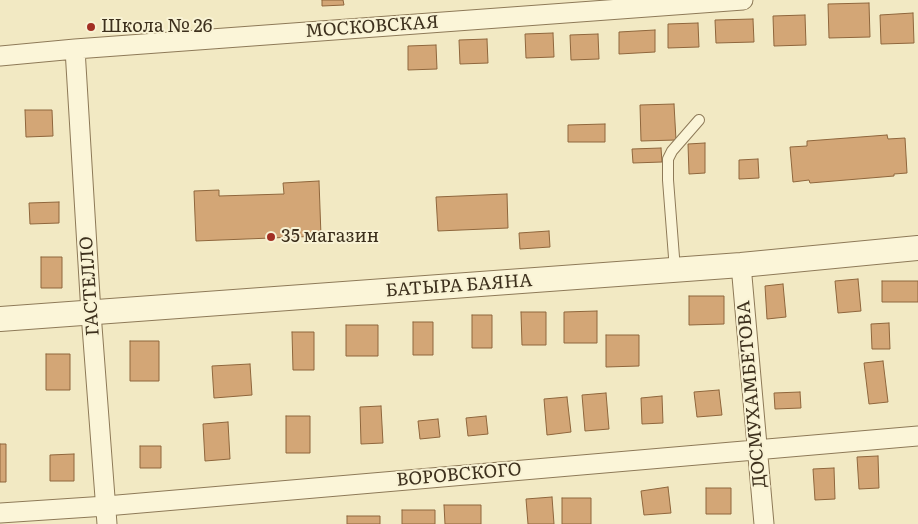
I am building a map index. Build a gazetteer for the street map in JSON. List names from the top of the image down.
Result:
{
  "streets": {
    "street": [
      "МОСКОВСКАЯ",
      "ГАСТЕЛЛО",
      "БАТЫРА БАЯНА",
      "ДОСМУХАМБЕТОВА",
      "ВОРОВСКОГО"
    ]
  },
  "crossings": [
    ["МОСКОВСКАЯ", "ГАСТЕЛЛО"],
    ["ГАСТЕЛЛО", "БАТЫРА БАЯНА"],
    ["ГАСТЕЛЛО", "ВОРОВСКОГО"],
    ["БАТЫРА БАЯНА", "ДОСМУХАМБЕТОВА"],
    ["ДОСМУХАМБЕТОВА", "ВОРОВСКОГО"]
  ],
  "places": ["Школа № 26", "35 магазин"]
}
